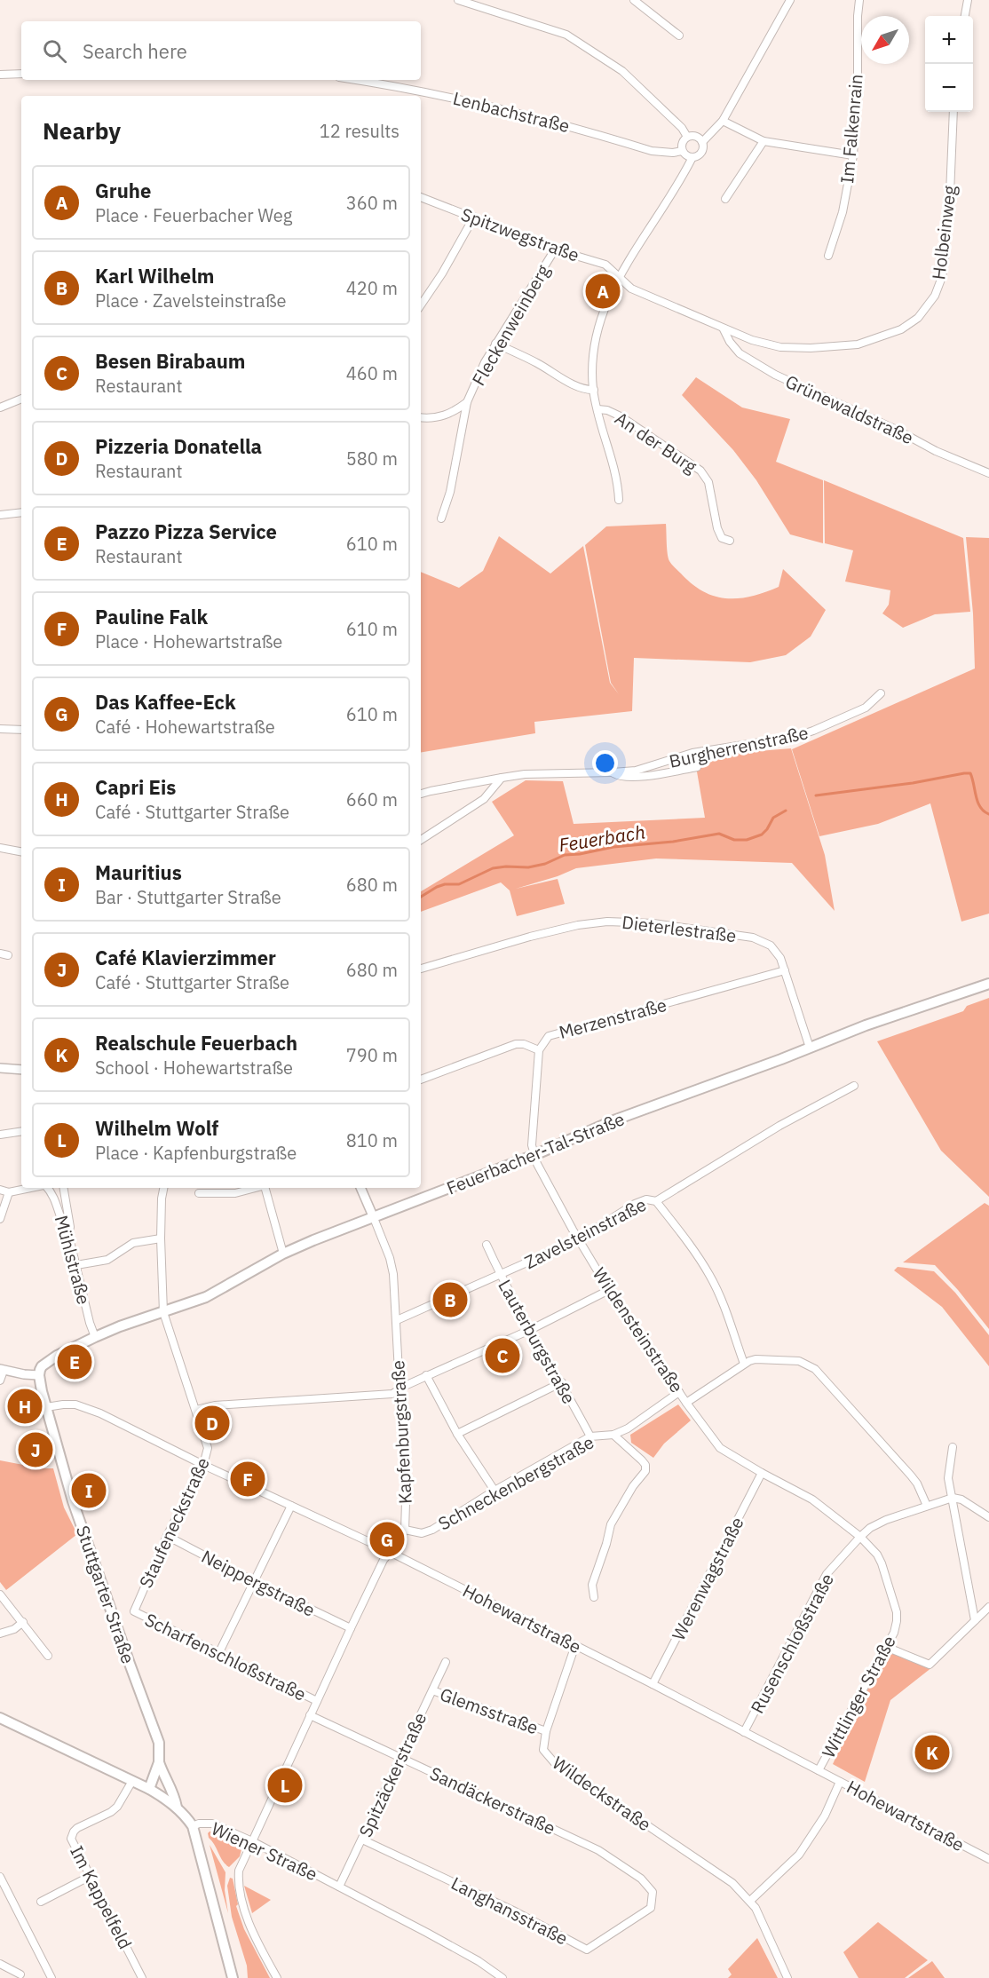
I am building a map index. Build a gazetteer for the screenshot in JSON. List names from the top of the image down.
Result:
{
  "streets": {
    "main road": ["Feuerbacher-Tal-Straße", "Stuttgarter Straße", "Wiener Straße"],
    "street": [
      "Lenbachstraße",
      "Im Falkenrain",
      "Holbeinweg",
      "Spitzwegstraße",
      "Fleckenweinberg",
      "Grünewaldstraße",
      "An der Burg",
      "Burgherrenstraße",
      "Dieterlestraße",
      "Merzenstraße",
      "Zavelsteinstraße",
      "Mühlstraße",
      "Wildensteinstraße",
      "Lauterburgstraße",
      "Kapfenburgstraße",
      "Schneckenbergstraße",
      "Staufeneckstraße",
      "Werenwagstraße",
      "Neippergstraße",
      "Hohewartstraße",
      "Rusenschloßstraße",
      "Scharfenschloßstraße",
      "Wittlinger Straße",
      "Glemsstraße",
      "Spitzäckerstraße",
      "Wildeckstraße",
      "Sandäckerstraße",
      "Im Kappelfeld",
      "Langhansstraße"
    ]
  },
  "crossings": [
    ["Holbeinweg", "Spitzwegstraße"],
    ["Holbeinweg", "Grünewaldstraße"],
    ["Spitzwegstraße", "Fleckenweinberg"],
    ["Dieterlestraße", "Merzenstraße"],
    ["Dieterlestraße", "Feuerbacher-Tal-Straße"],
    ["Merzenstraße", "Wildensteinstraße"],
    ["Feuerbacher-Tal-Straße", "Mühlstraße"],
    ["Feuerbacher-Tal-Straße", "Wildensteinstraße"],
    ["Feuerbacher-Tal-Straße", "Kapfenburgstraße"],
    ["Feuerbacher-Tal-Straße", "Staufeneckstraße"],
    ["Feuerbacher-Tal-Straße", "Stuttgarter Straße"],
    ["Zavelsteinstraße", "Wildensteinstraße"],
    ["Zavelsteinstraße", "Lauterburgstraße"],
    ["Zavelsteinstraße", "Kapfenburgstraße"],
    ["Wildensteinstraße", "Schneckenbergstraße"],
    ["Wildensteinstraße", "Werenwagstraße"],
    ["Wildensteinstraße", "Rusenschloßstraße"],
    ["Wildensteinstraße", "Wittlinger Straße"],
    ["Lauterburgstraße", "Schneckenbergstraße"],
    ["Kapfenburgstraße", "Schneckenbergstraße"],
    ["Kapfenburgstraße", "Neippergstraße"],
    ["Kapfenburgstraße", "Hohewartstraße"],
    ["Kapfenburgstraße", "Scharfenschloßstraße"],
    ["Kapfenburgstraße", "Sandäckerstraße"],
    ["Kapfenburgstraße", "Wiener Straße"],
    ["Staufeneckstraße", "Neippergstraße"],
    ["Staufeneckstraße", "Hohewartstraße"],
    ["Staufeneckstraße", "Scharfenschloßstraße"],
    ["Werenwagstraße", "Hohewartstraße"],
    ["Stuttgarter Straße", "Hohewartstraße"],
    ["Stuttgarter Straße", "Wiener Straße"],
    ["Hohewartstraße", "Rusenschloßstraße"],
    ["Hohewartstraße", "Wittlinger Straße"],
    ["Hohewartstraße", "Wildeckstraße"],
    ["Rusenschloßstraße", "Wittlinger Straße"],
    ["Glemsstraße", "Spitzäckerstraße"],
    ["Glemsstraße", "Wildeckstraße"],
    ["Spitzäckerstraße", "Sandäckerstraße"],
    ["Spitzäckerstraße", "Wiener Straße"],
    ["Spitzäckerstraße", "Langhansstraße"],
    ["Sandäckerstraße", "Langhansstraße"],
    ["Wiener Straße", "Im Kappelfeld"]
  ],
  "water": ["Feuerbach"],
  "north": "bottom left",
  "page": {
    "map_buttons": ["+", "−"],
    "search": "Search here",
    "heading": ["Nearby", "12 results"],
    "list": [
      {
        "mark": "A",
        "name": "Gruhe",
        "note": "Place · Feuerbacher Weg",
        "value": "360 m"
      },
      {
        "mark": "B",
        "name": "Karl Wilhelm",
        "note": "Place · Zavelsteinstraße",
        "value": "420 m"
      },
      {
        "mark": "C",
        "name": "Besen Birabaum",
        "note": "Restaurant",
        "value": "460 m"
      },
      {
        "mark": "D",
        "name": "Pizzeria Donatella",
        "note": "Restaurant",
        "value": "580 m"
      },
      {
        "mark": "E",
        "name": "Pazzo Pizza Service",
        "note": "Restaurant",
        "value": "610 m"
      },
      {
        "mark": "F",
        "name": "Pauline Falk",
        "note": "Place · Hohewartstraße",
        "value": "610 m"
      },
      {
        "mark": "G",
        "name": "Das Kaffee-Eck",
        "note": "Café · Hohewartstraße",
        "value": "610 m"
      },
      {
        "mark": "H",
        "name": "Capri Eis",
        "note": "Café · Stuttgarter Straße",
        "value": "660 m"
      },
      {
        "mark": "I",
        "name": "Mauritius",
        "note": "Bar · Stuttgarter Straße",
        "value": "680 m"
      },
      {
        "mark": "J",
        "name": "Café Klavierzimmer",
        "note": "Café · Stuttgarter Straße",
        "value": "680 m"
      },
      {
        "mark": "K",
        "name": "Realschule Feuerbach",
        "note": "School · Hohewartstraße",
        "value": "790 m"
      },
      {
        "mark": "L",
        "name": "Wilhelm Wolf",
        "note": "Place · Kapfenburgstraße",
        "value": "810 m"
      }
    ],
    "pins": [
      "A",
      "B",
      "C",
      "E",
      "H",
      "D",
      "J",
      "F",
      "I",
      "G",
      "K",
      "L"
    ]
  }
}
